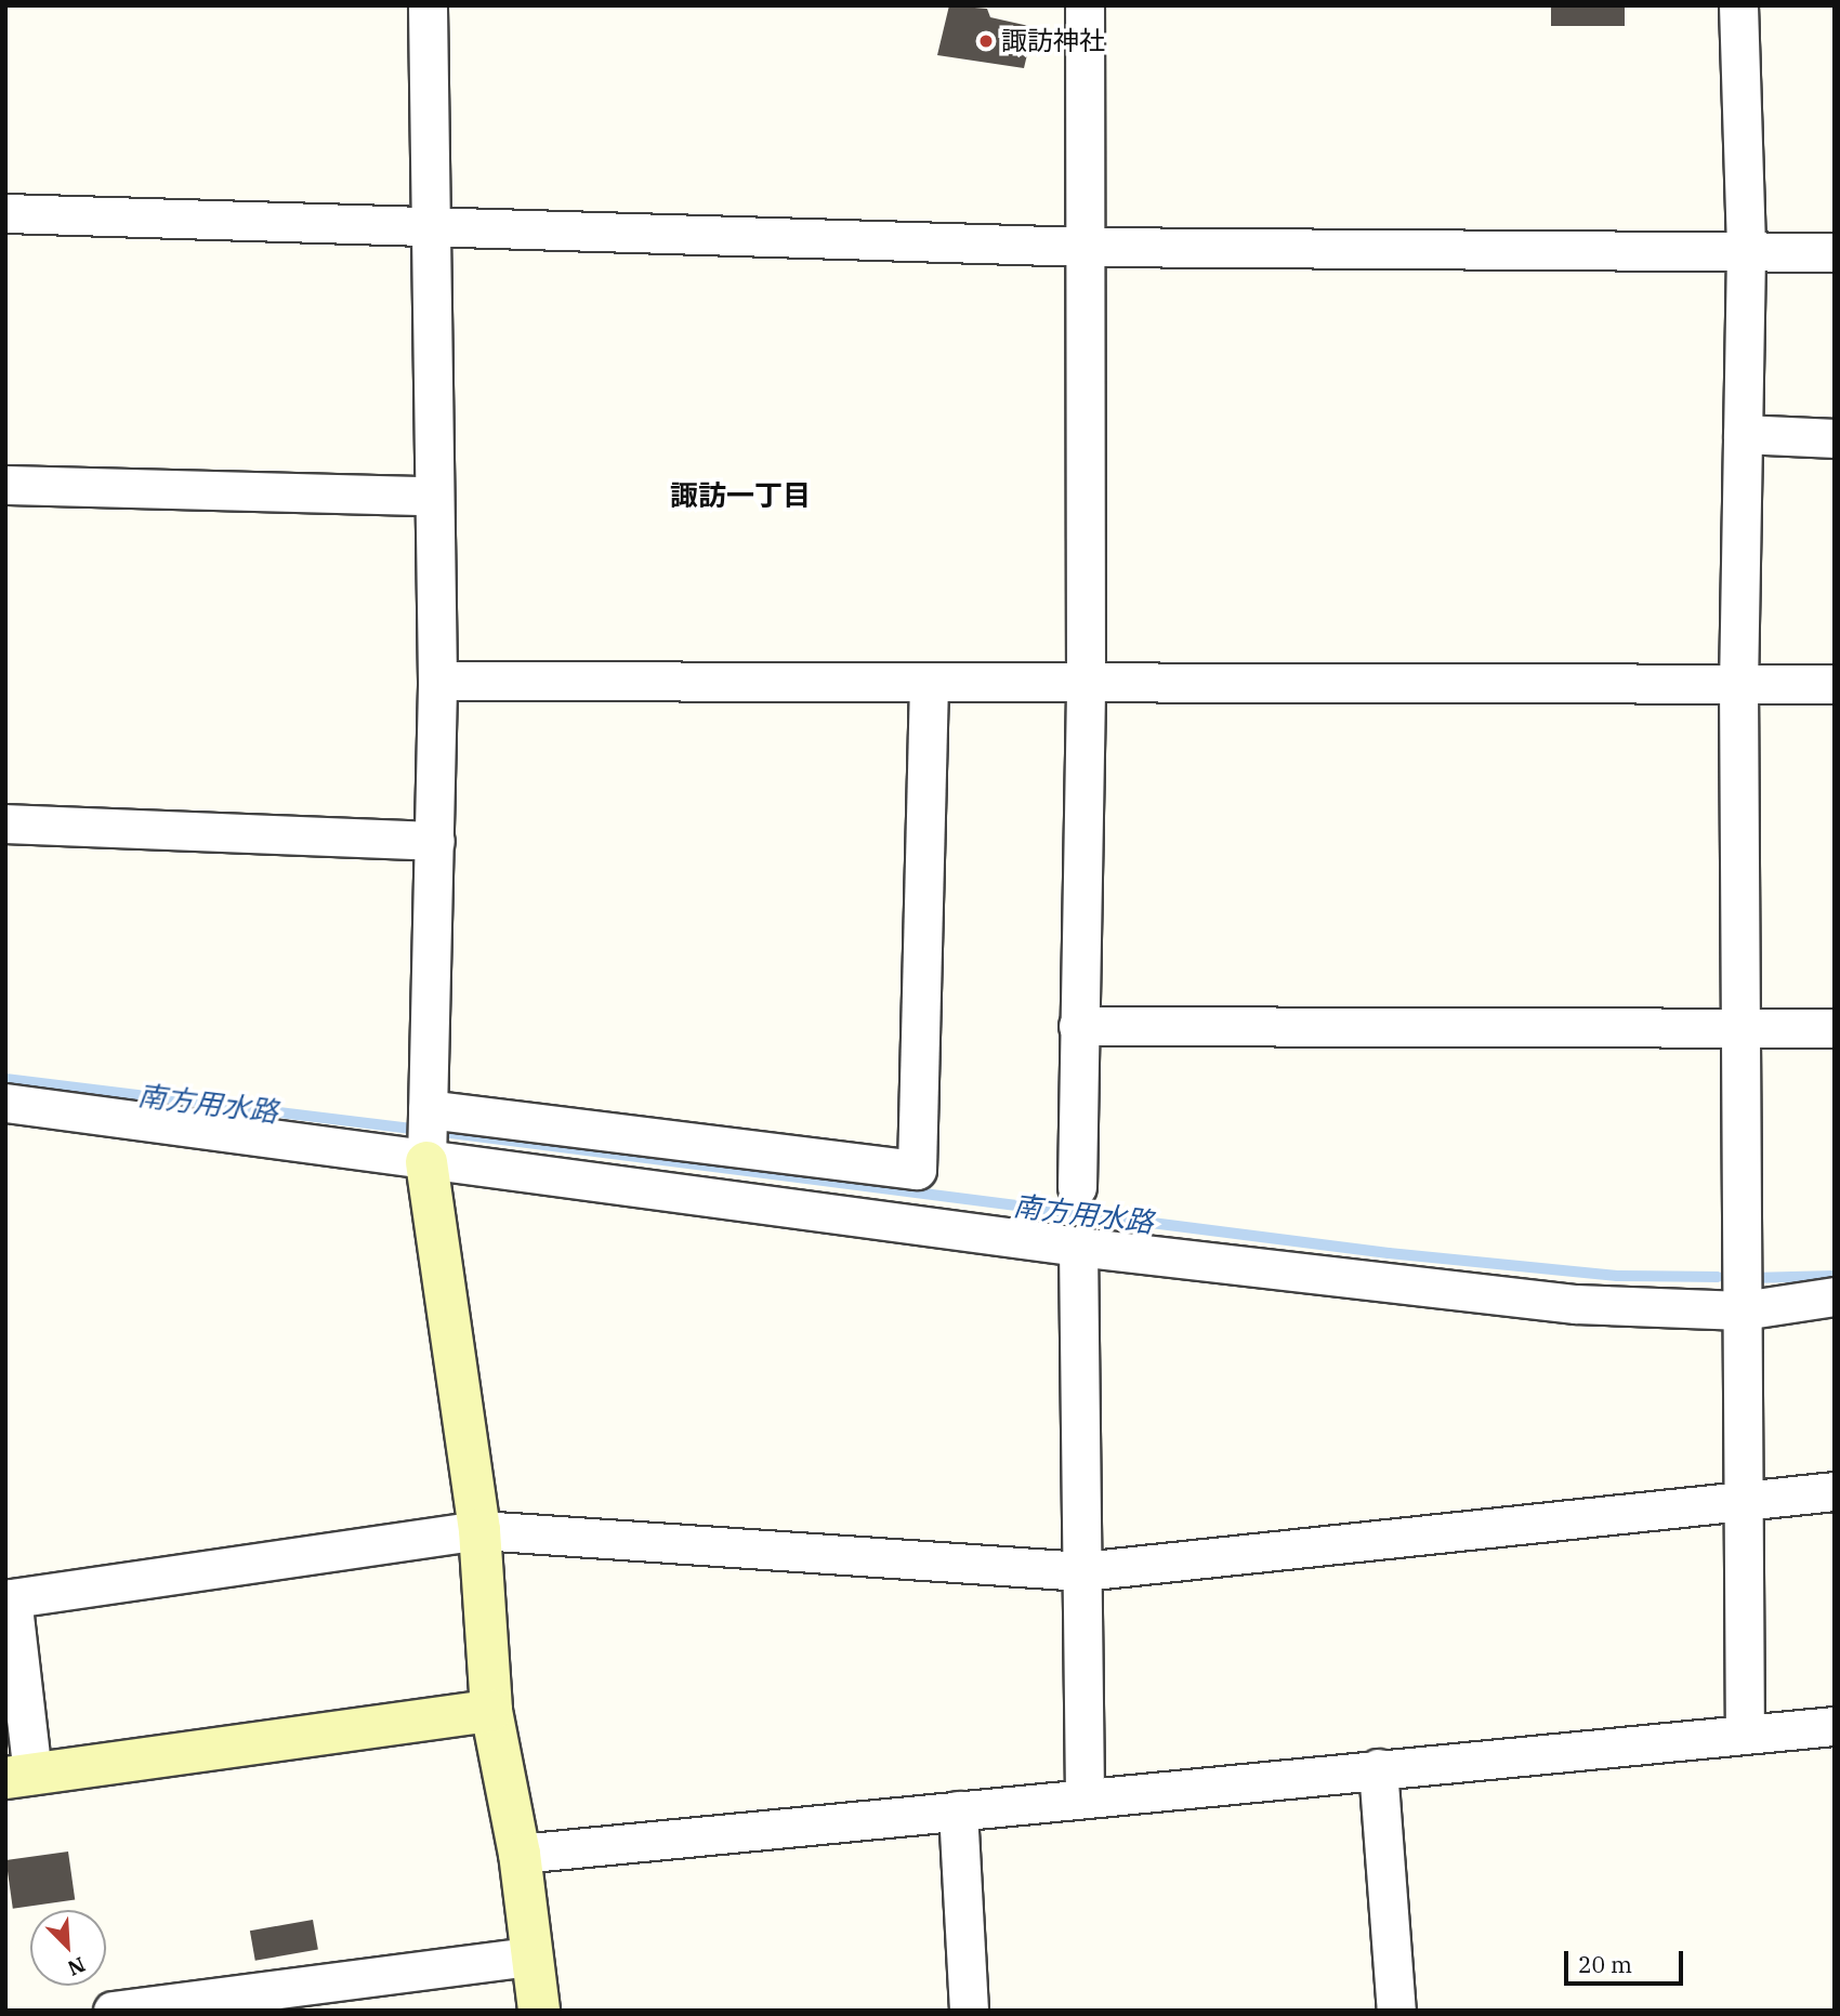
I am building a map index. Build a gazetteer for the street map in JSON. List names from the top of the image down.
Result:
{
  "districts": ["諏訪一丁目"],
  "water": ["南方用水路"],
  "places": ["諏訪神社"],
  "scale_bar": "20 m",
  "north": "bottom right"
}
